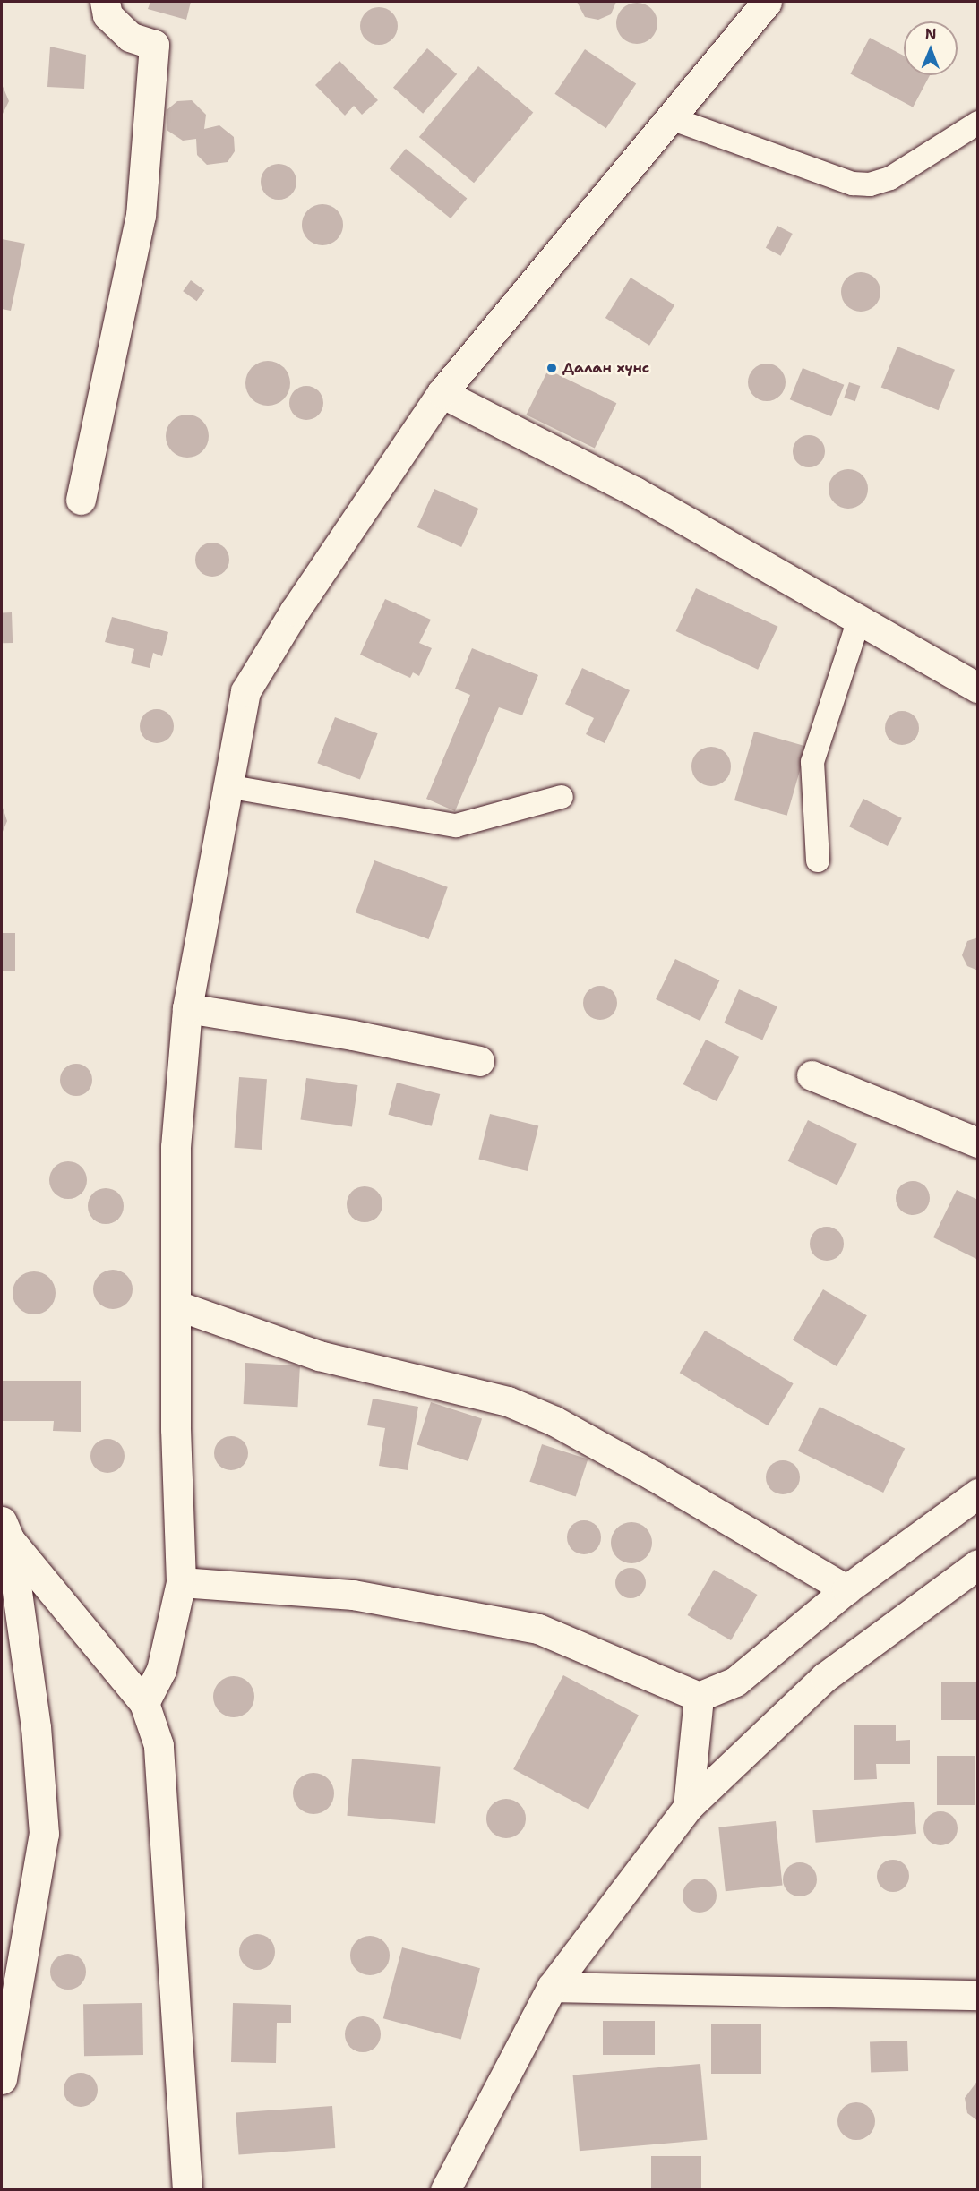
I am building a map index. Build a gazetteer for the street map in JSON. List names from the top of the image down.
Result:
{
  "places": ["Далан хүнс"],
  "north": "top"
}
